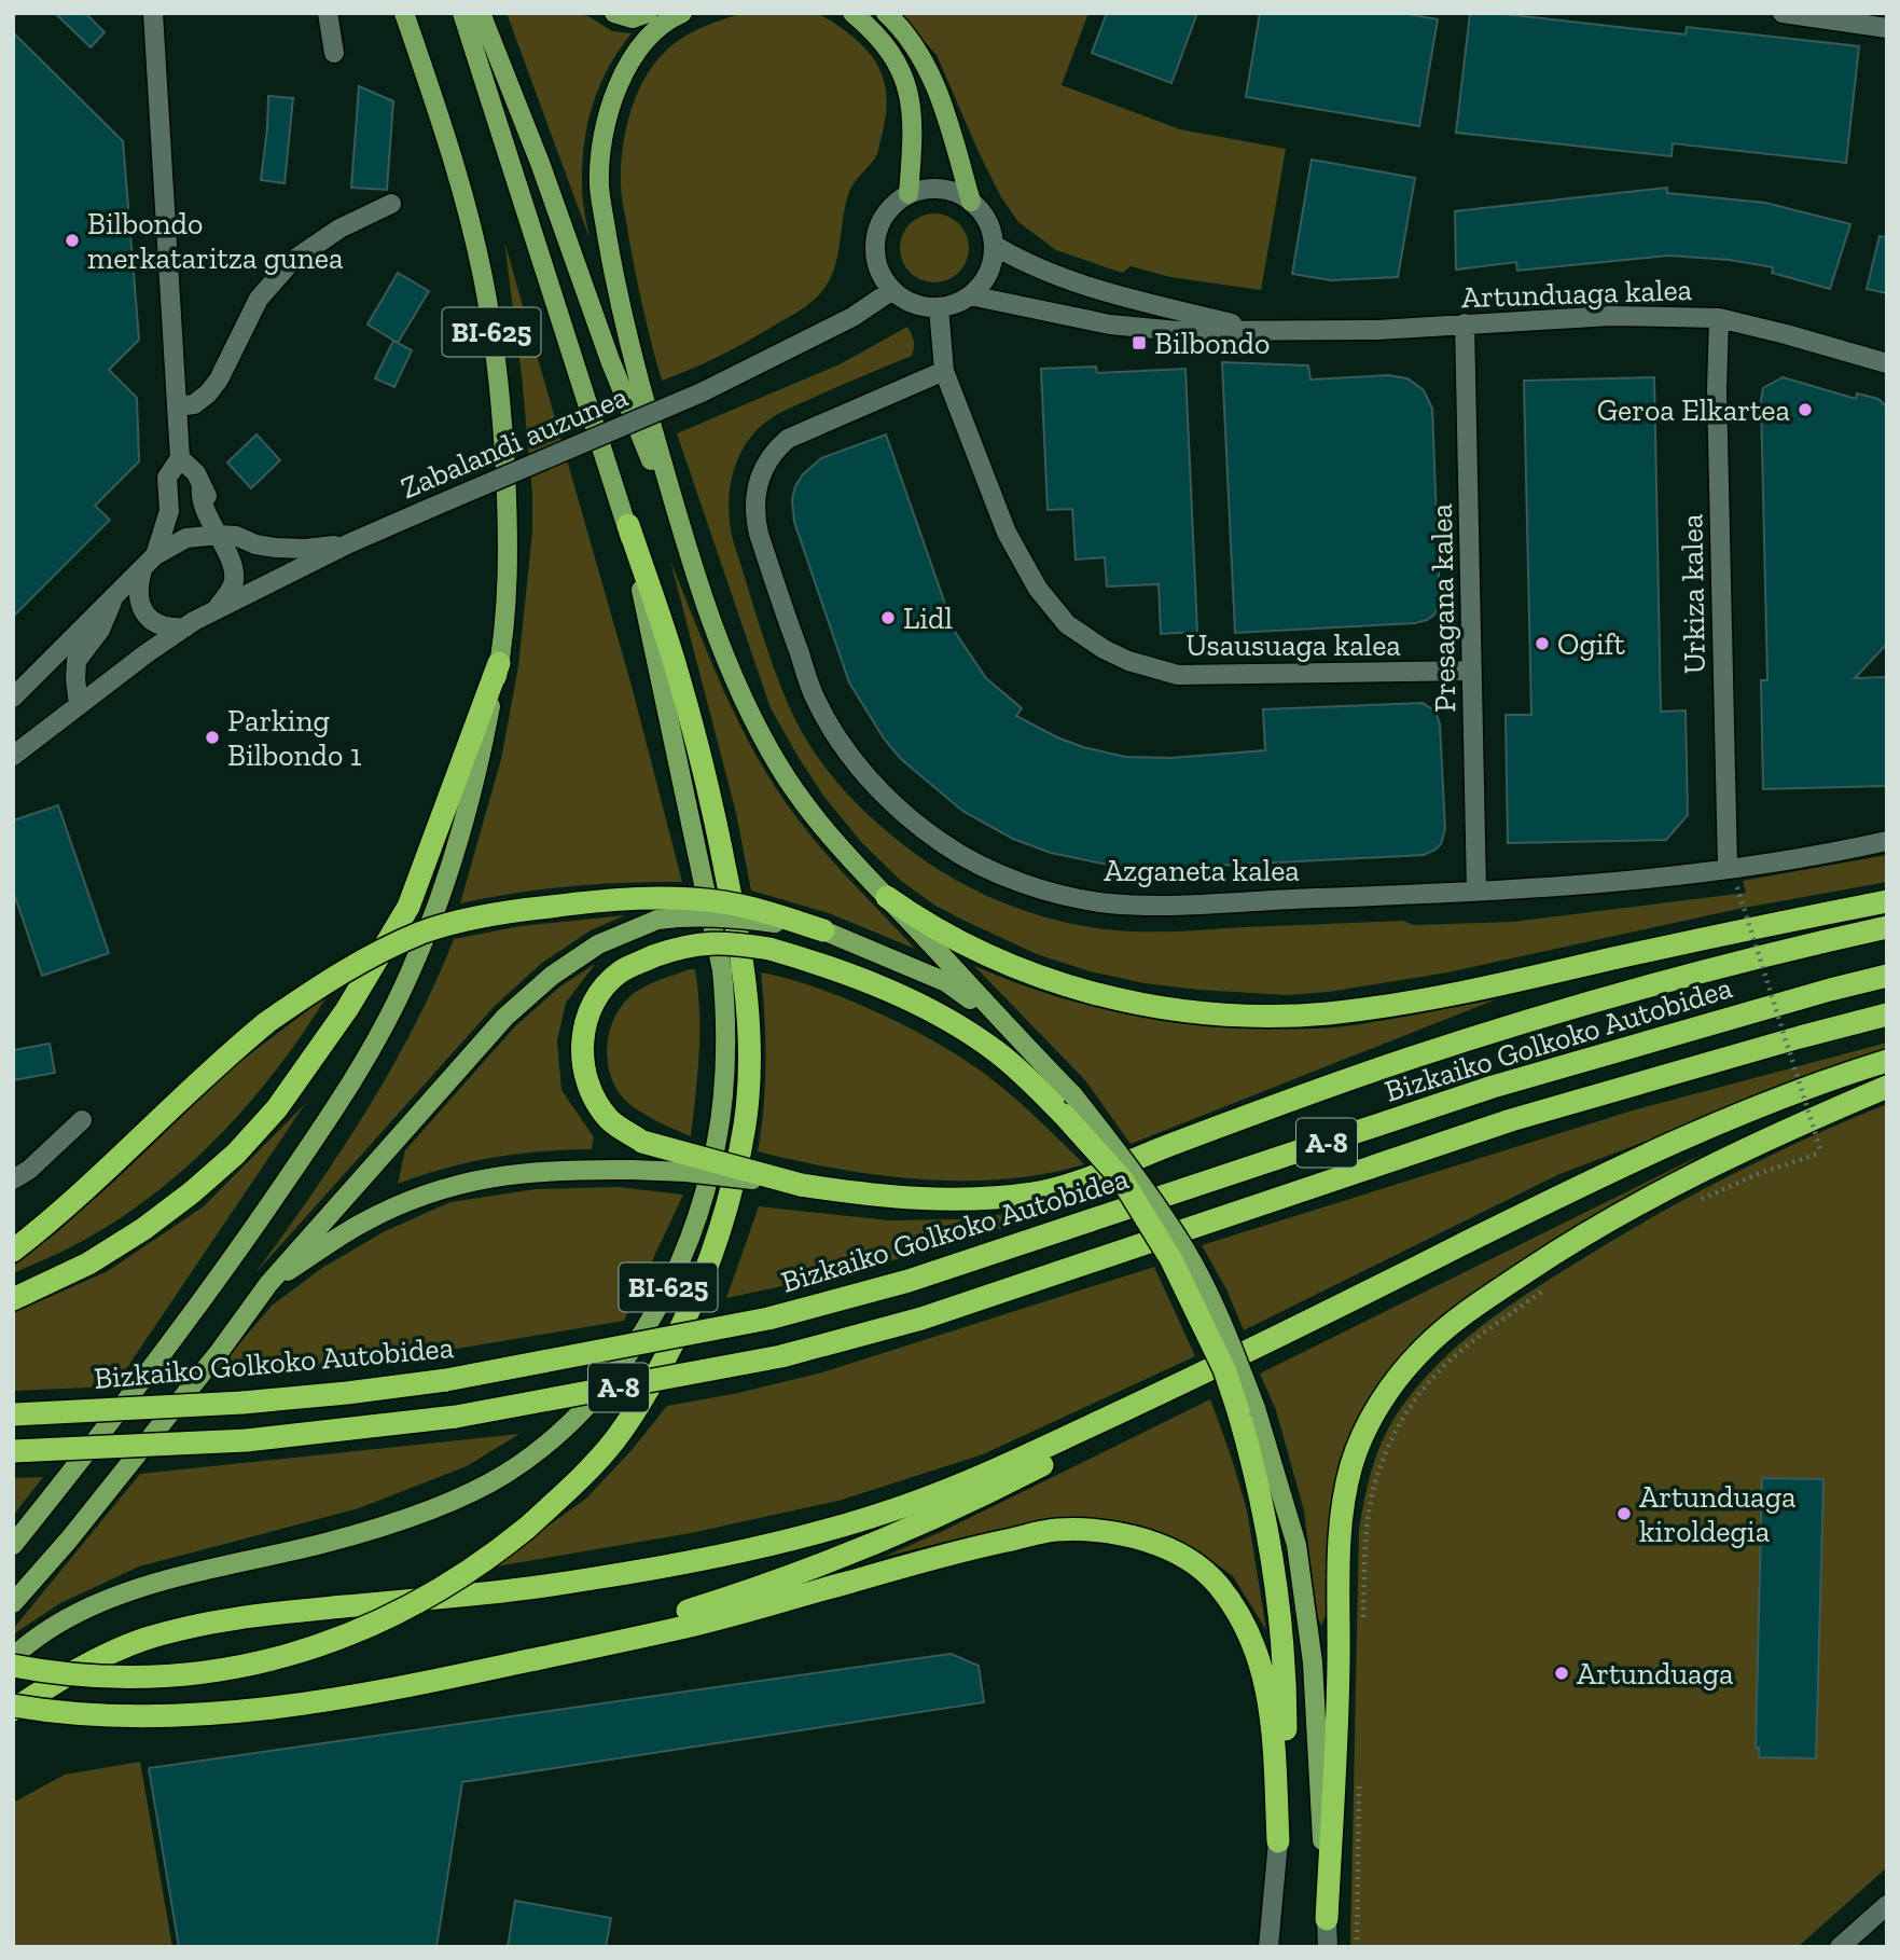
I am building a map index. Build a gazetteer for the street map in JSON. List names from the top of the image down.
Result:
{
  "streets": {
    "highway": ["Bizkaiko Golkoko Autobidea", "A-8"],
    "main road": ["BI-625"],
    "street": [
      "Artunduaga kalea",
      "Zabalandi auzunea",
      "Urkiza kalea",
      "Presagana kalea",
      "Usausuaga kalea",
      "Azganeta kalea"
    ]
  },
  "crossings": [
    ["Artunduaga kalea", "Zabalandi auzunea"],
    ["Artunduaga kalea", "Urkiza kalea"],
    ["Artunduaga kalea", "Presagana kalea"],
    ["Artunduaga kalea", "Usausuaga kalea"],
    ["Zabalandi auzunea", "Usausuaga kalea"],
    ["Urkiza kalea", "Azganeta kalea"],
    ["Presagana kalea", "Usausuaga kalea"],
    ["Presagana kalea", "Azganeta kalea"],
    ["Usausuaga kalea", "Azganeta kalea"]
  ],
  "places": {
    "other": [
      "Bilbondo merkataritza gunea",
      "Geroa Elkartea",
      "Lidl",
      "Ogift",
      "Parking Bilbondo 1",
      "Artunduaga kiroldegia",
      "Artunduaga"
    ],
    "transit": ["Bilbondo"]
  }
}
